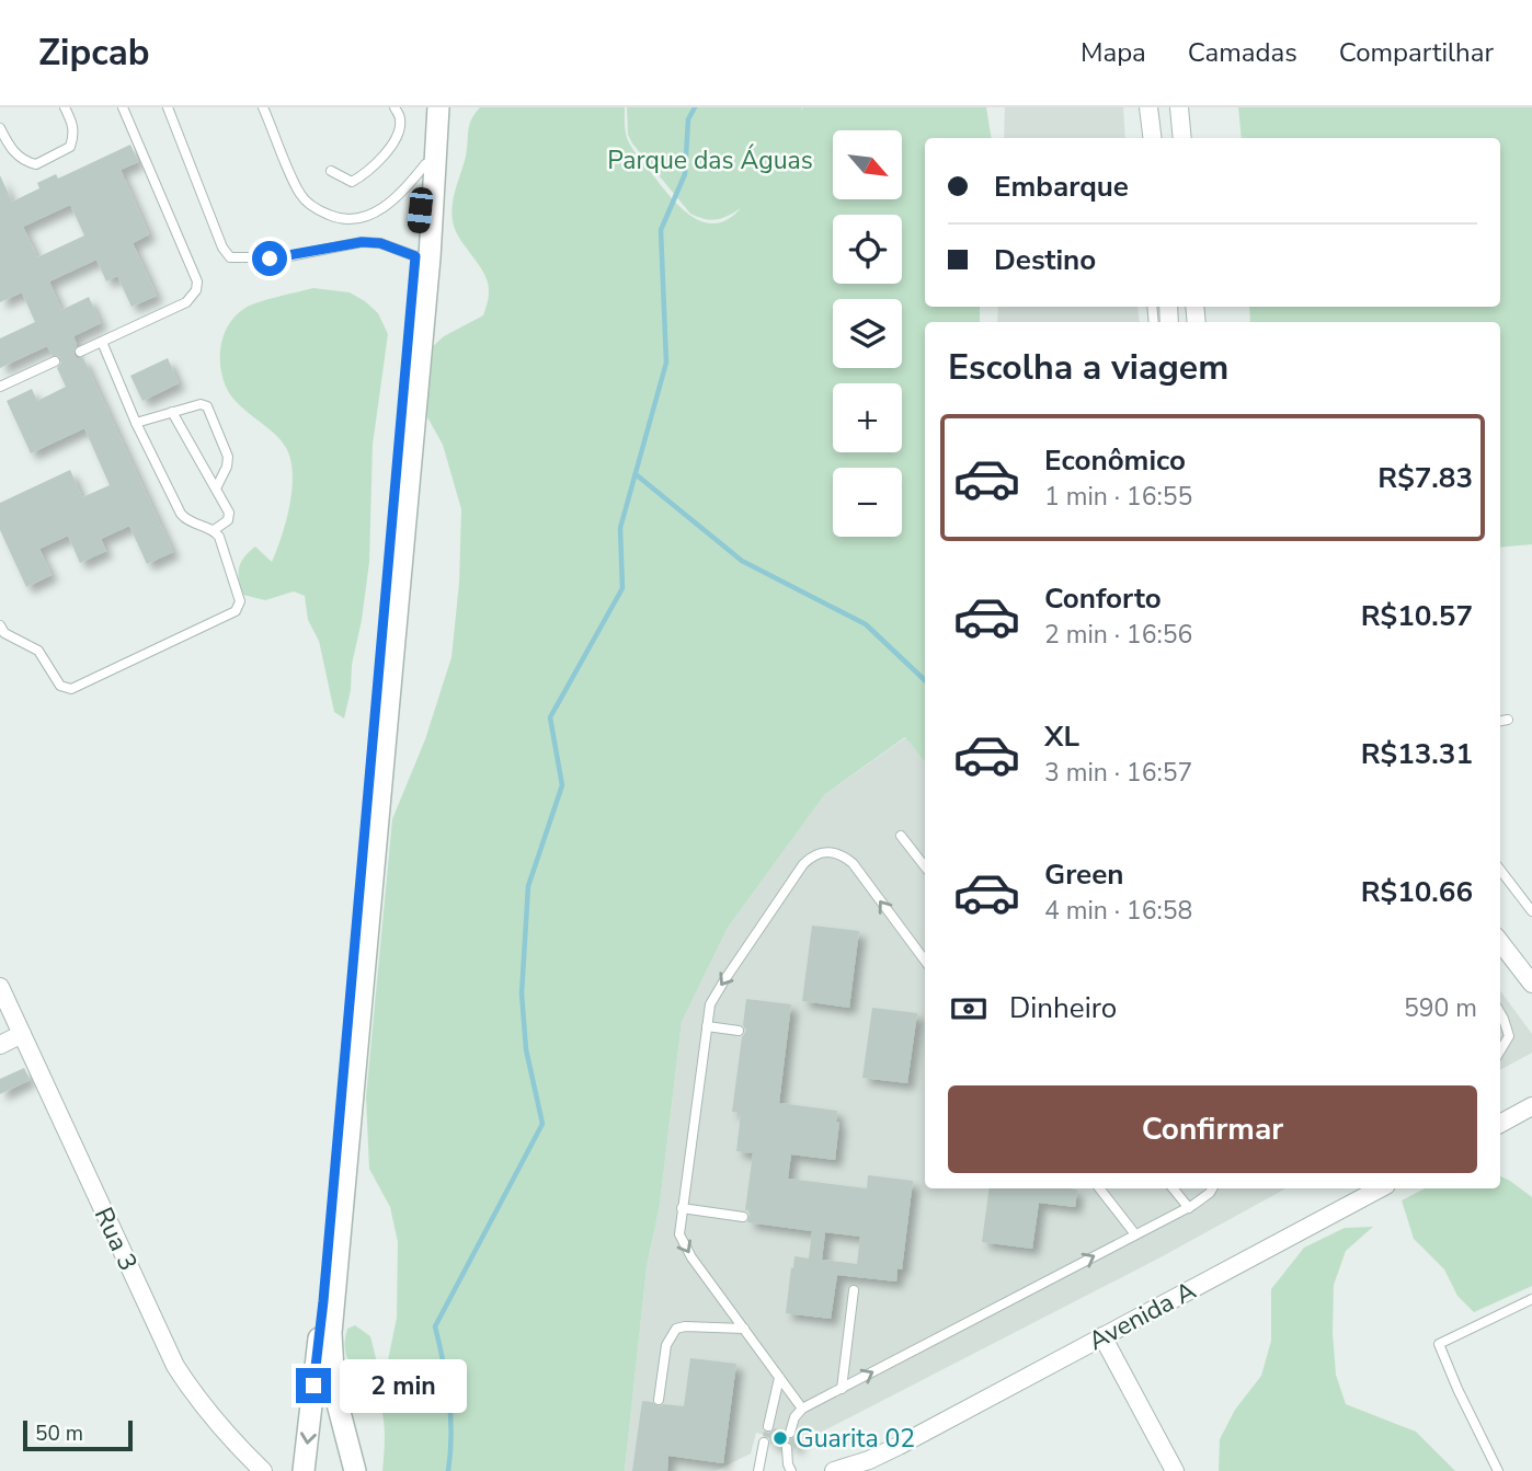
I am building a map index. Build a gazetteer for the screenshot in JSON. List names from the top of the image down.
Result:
{
  "streets": {
    "street": ["Rua 3", "Avenida A"]
  },
  "parks": ["Parque das Águas"],
  "places": ["Guarita 02"],
  "scale_bar": "50 m",
  "north": "bottom right",
  "page": {
    "header": "Zipcab",
    "nav": ["Mapa", "Camadas", "Compartilhar"],
    "map_buttons": ["+", "−"],
    "banner": ["Embarque", "Destino"],
    "heading": "Escolha a viagem",
    "list": [
      {
        "name": "Econômico",
        "note": "1 min · 16:55",
        "value": "R$7.83"
      },
      {
        "name": "Conforto",
        "note": "2 min · 16:56",
        "value": "R$10.57"
      },
      {
        "name": "XL",
        "note": "3 min · 16:57",
        "value": "R$13.31"
      },
      {
        "name": "Green",
        "note": "4 min · 16:58",
        "value": "R$10.66"
      }
    ],
    "pay": ["Dinheiro", "590 m"],
    "buttons": "Confirmar",
    "bubble": "2 min",
    "scale": "50 m"
  }
}
